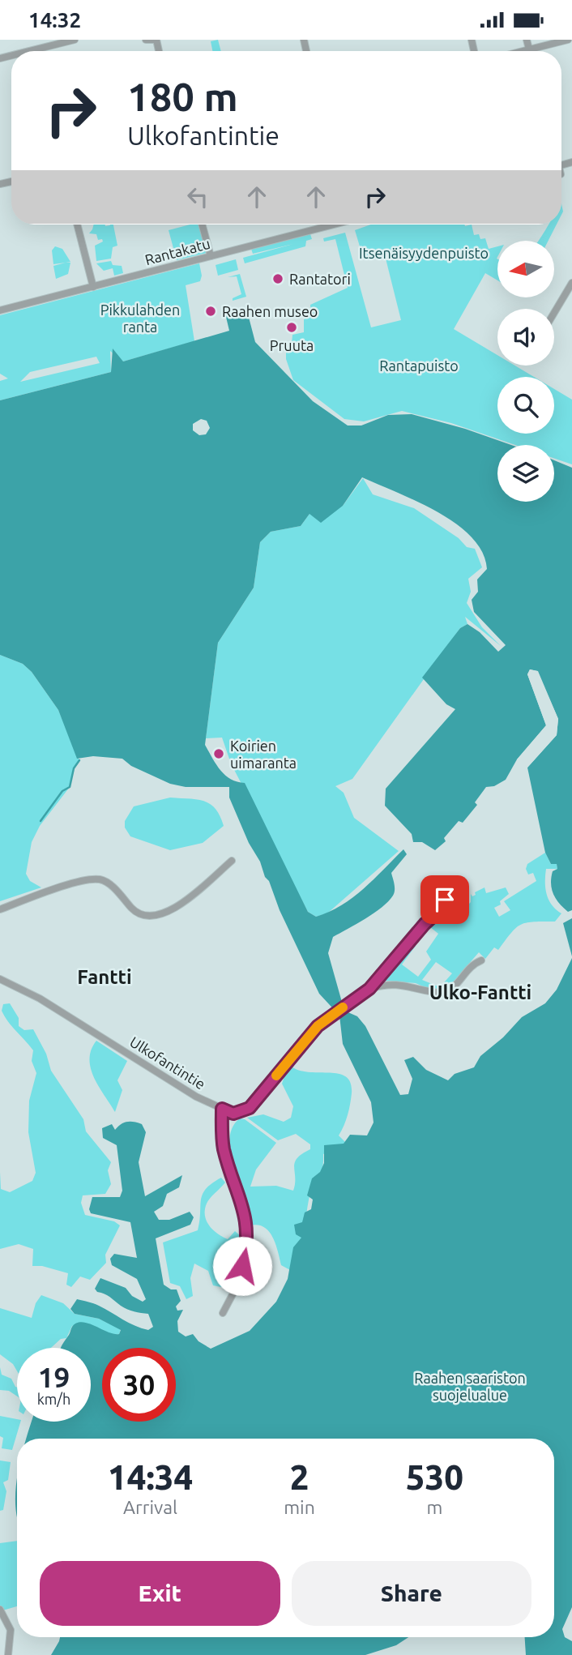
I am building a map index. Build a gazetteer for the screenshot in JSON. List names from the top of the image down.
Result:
{
  "streets": {
    "street": ["Rantakatu", "Ulkofantintie"]
  },
  "districts": ["Fantti", "Ulko-Fantti"],
  "parks": [
    "Itsenäisyydenpuisto",
    "Pikkulahden ranta",
    "Rantapuisto",
    "Raahen saariston suojelualue"
  ],
  "places": [
    "Rantatori",
    "Raahen museo",
    "Pruuta",
    "Koirien uimaranta"
  ],
  "north": "left",
  "page": {
    "status": "14:32",
    "turn": ["180 m", "Ulkofantintie"],
    "speed": "19 km/h",
    "limit": "30",
    "eta": [
      "14:34",
      "Arrival",
      "2",
      "min",
      "530",
      "m"
    ],
    "buttons": ["Exit", "Share"]
  }
}
